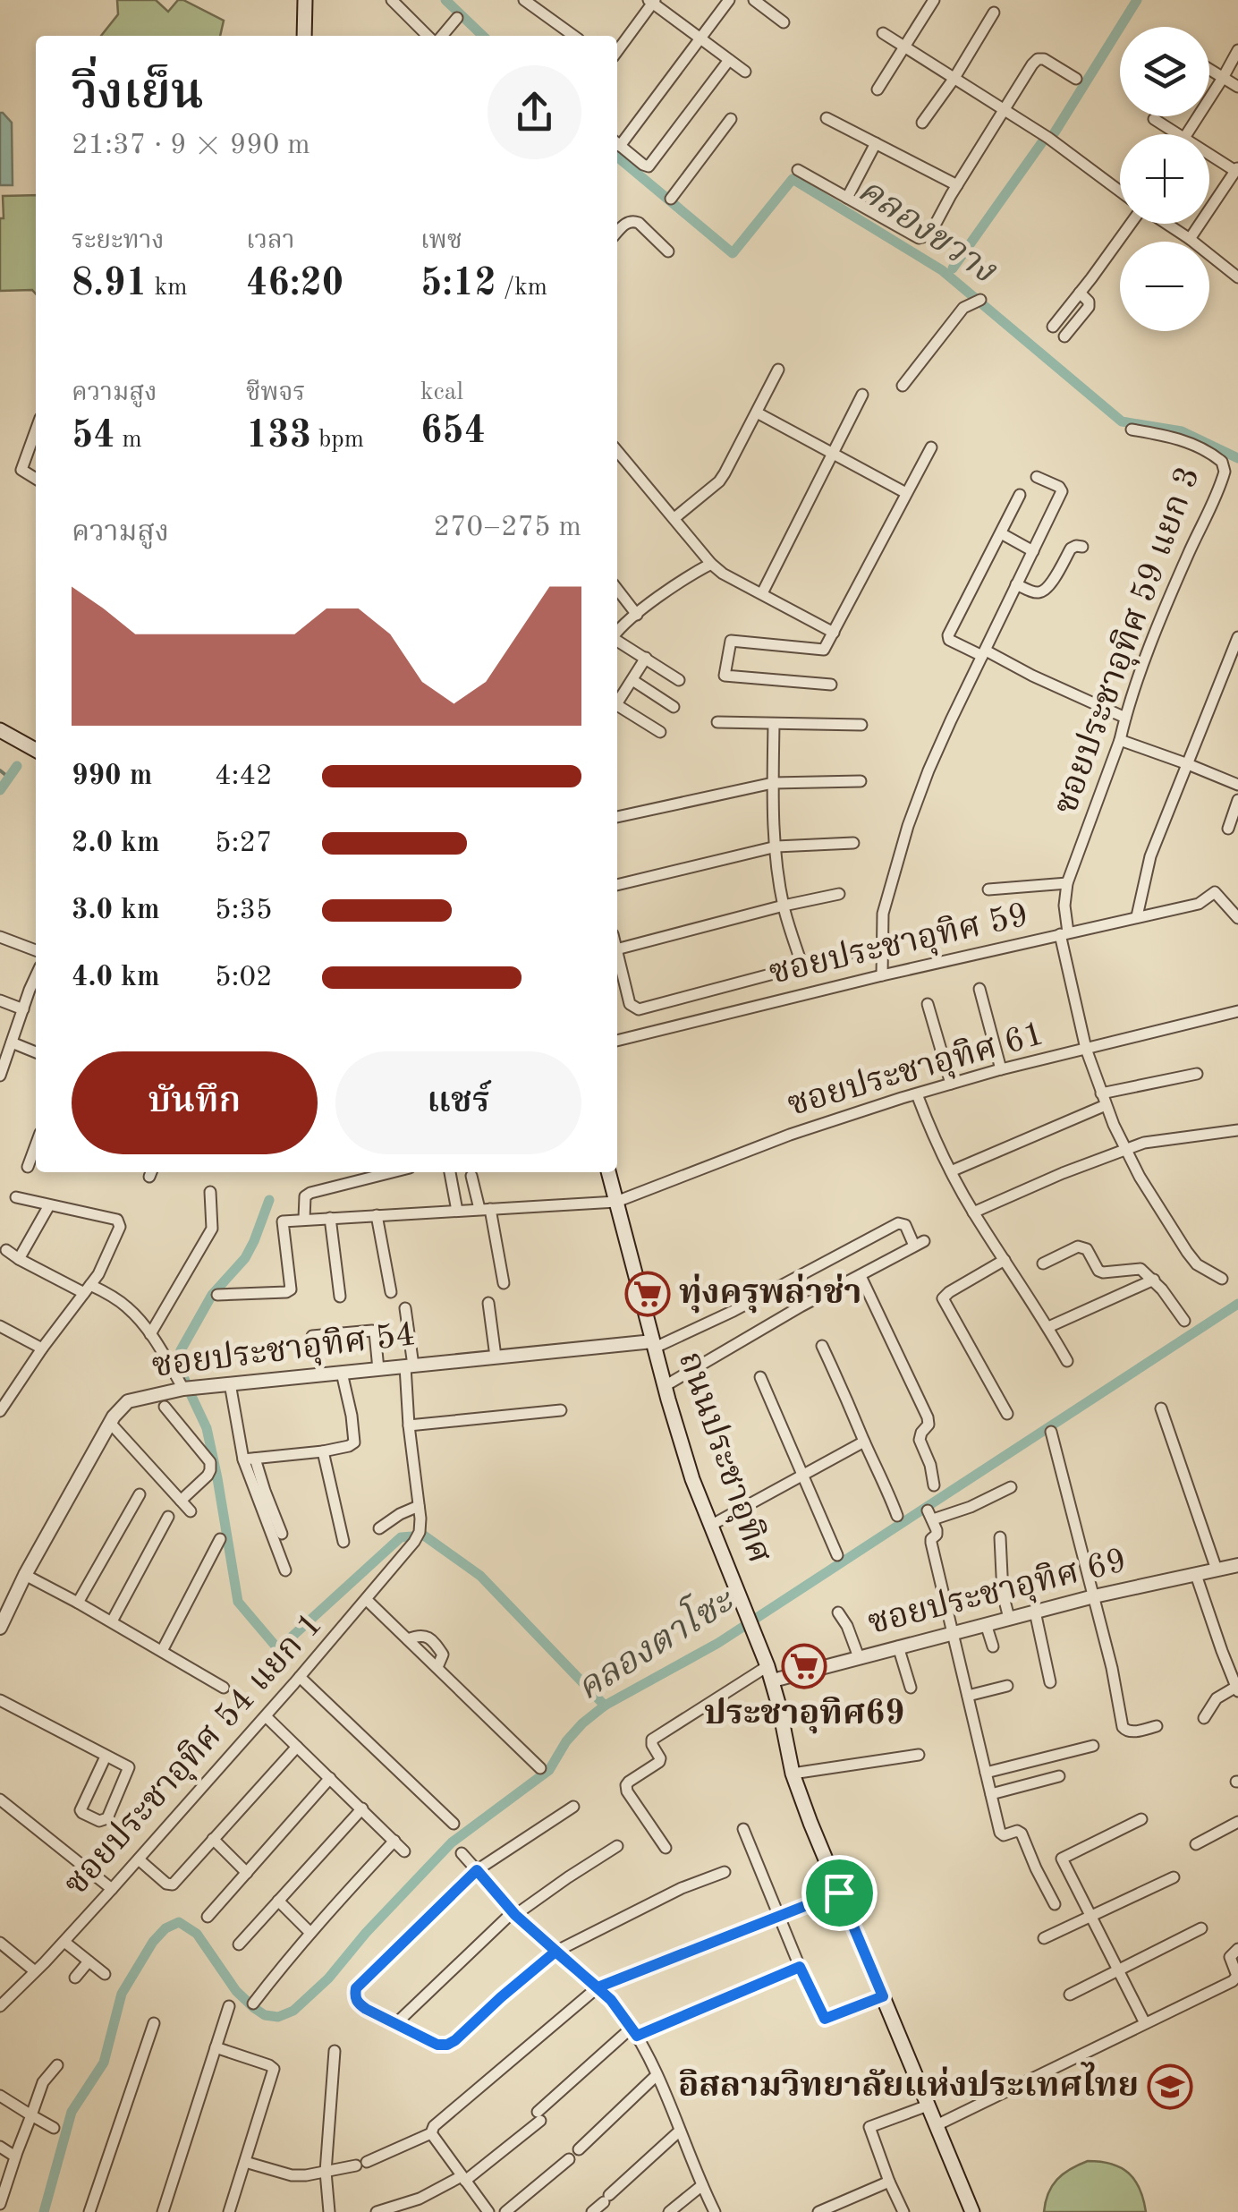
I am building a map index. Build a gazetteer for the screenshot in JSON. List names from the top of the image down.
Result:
{
  "streets": {
    "main road": ["ถนนประชาอุทิศ"],
    "street": [
      "ซอยประชาอุทิศ 59 แยก 3",
      "ซอยประชาอุทิศ 59",
      "ซอยประชาอุทิศ 61",
      "ซอยประชาอุทิศ 54",
      "ซอยประชาอุทิศ 69",
      "ซอยประชาอุทิศ 54 แยก 1"
    ]
  },
  "crossings": [
    ["ซอยประชาอุทิศ 59 แยก 3", "ซอยประชาอุทิศ 59"],
    ["ซอยประชาอุทิศ 59 แยก 3", "ซอยประชาอุทิศ 61"],
    ["ซอยประชาอุทิศ 61", "ถนนประชาอุทิศ"],
    ["ซอยประชาอุทิศ 54", "ถนนประชาอุทิศ"],
    ["ถนนประชาอุทิศ", "ซอยประชาอุทิศ 69"]
  ],
  "water": ["คลองขวาง", "คลองตาโซะ"],
  "places": {
    "supermarket": ["ทุ่งครุพล่าช่า", "ประชาอุทิศ69"],
    "school or university": ["อิสลามวิทยาลัยแห่งประเทศไทย"]
  },
  "page": {
    "map_buttons": ["+", "−"],
    "heading": ["วิ่งเย็น", "21:37 · 9 × 990 m"],
    "stats": [
      ["ระยะทาง", "8.91 km"],
      ["เวลา", "46:20"],
      ["เพซ", "5:12 /km"],
      ["ความสูง", "54 m"],
      ["ชีพจร", "133 bpm"],
      ["kcal", "654"]
    ],
    "chart": ["ความสูง", "270–275 m"],
    "list": [
      {
        "name": "990 m",
        "note": "4:42"
      },
      {
        "name": "2.0 km",
        "note": "5:27"
      },
      {
        "name": "3.0 km",
        "note": "5:35"
      },
      {
        "name": "4.0 km",
        "note": "5:02"
      }
    ],
    "buttons": ["บันทึก", "แชร์"]
  }
}
